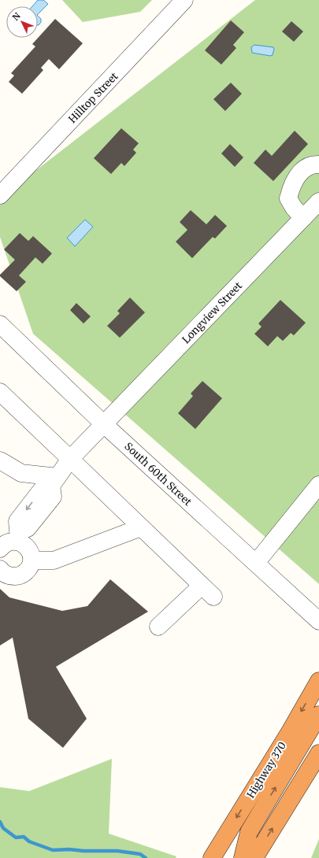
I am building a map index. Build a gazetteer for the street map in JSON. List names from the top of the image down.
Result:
{
  "streets": {
    "highway": ["Highway 370"],
    "street": ["Hilltop Street", "Longview Street", "South 60th Street"]
  },
  "crossings": [
    ["Longview Street", "South 60th Street"]
  ],
  "north": "top left"
}
